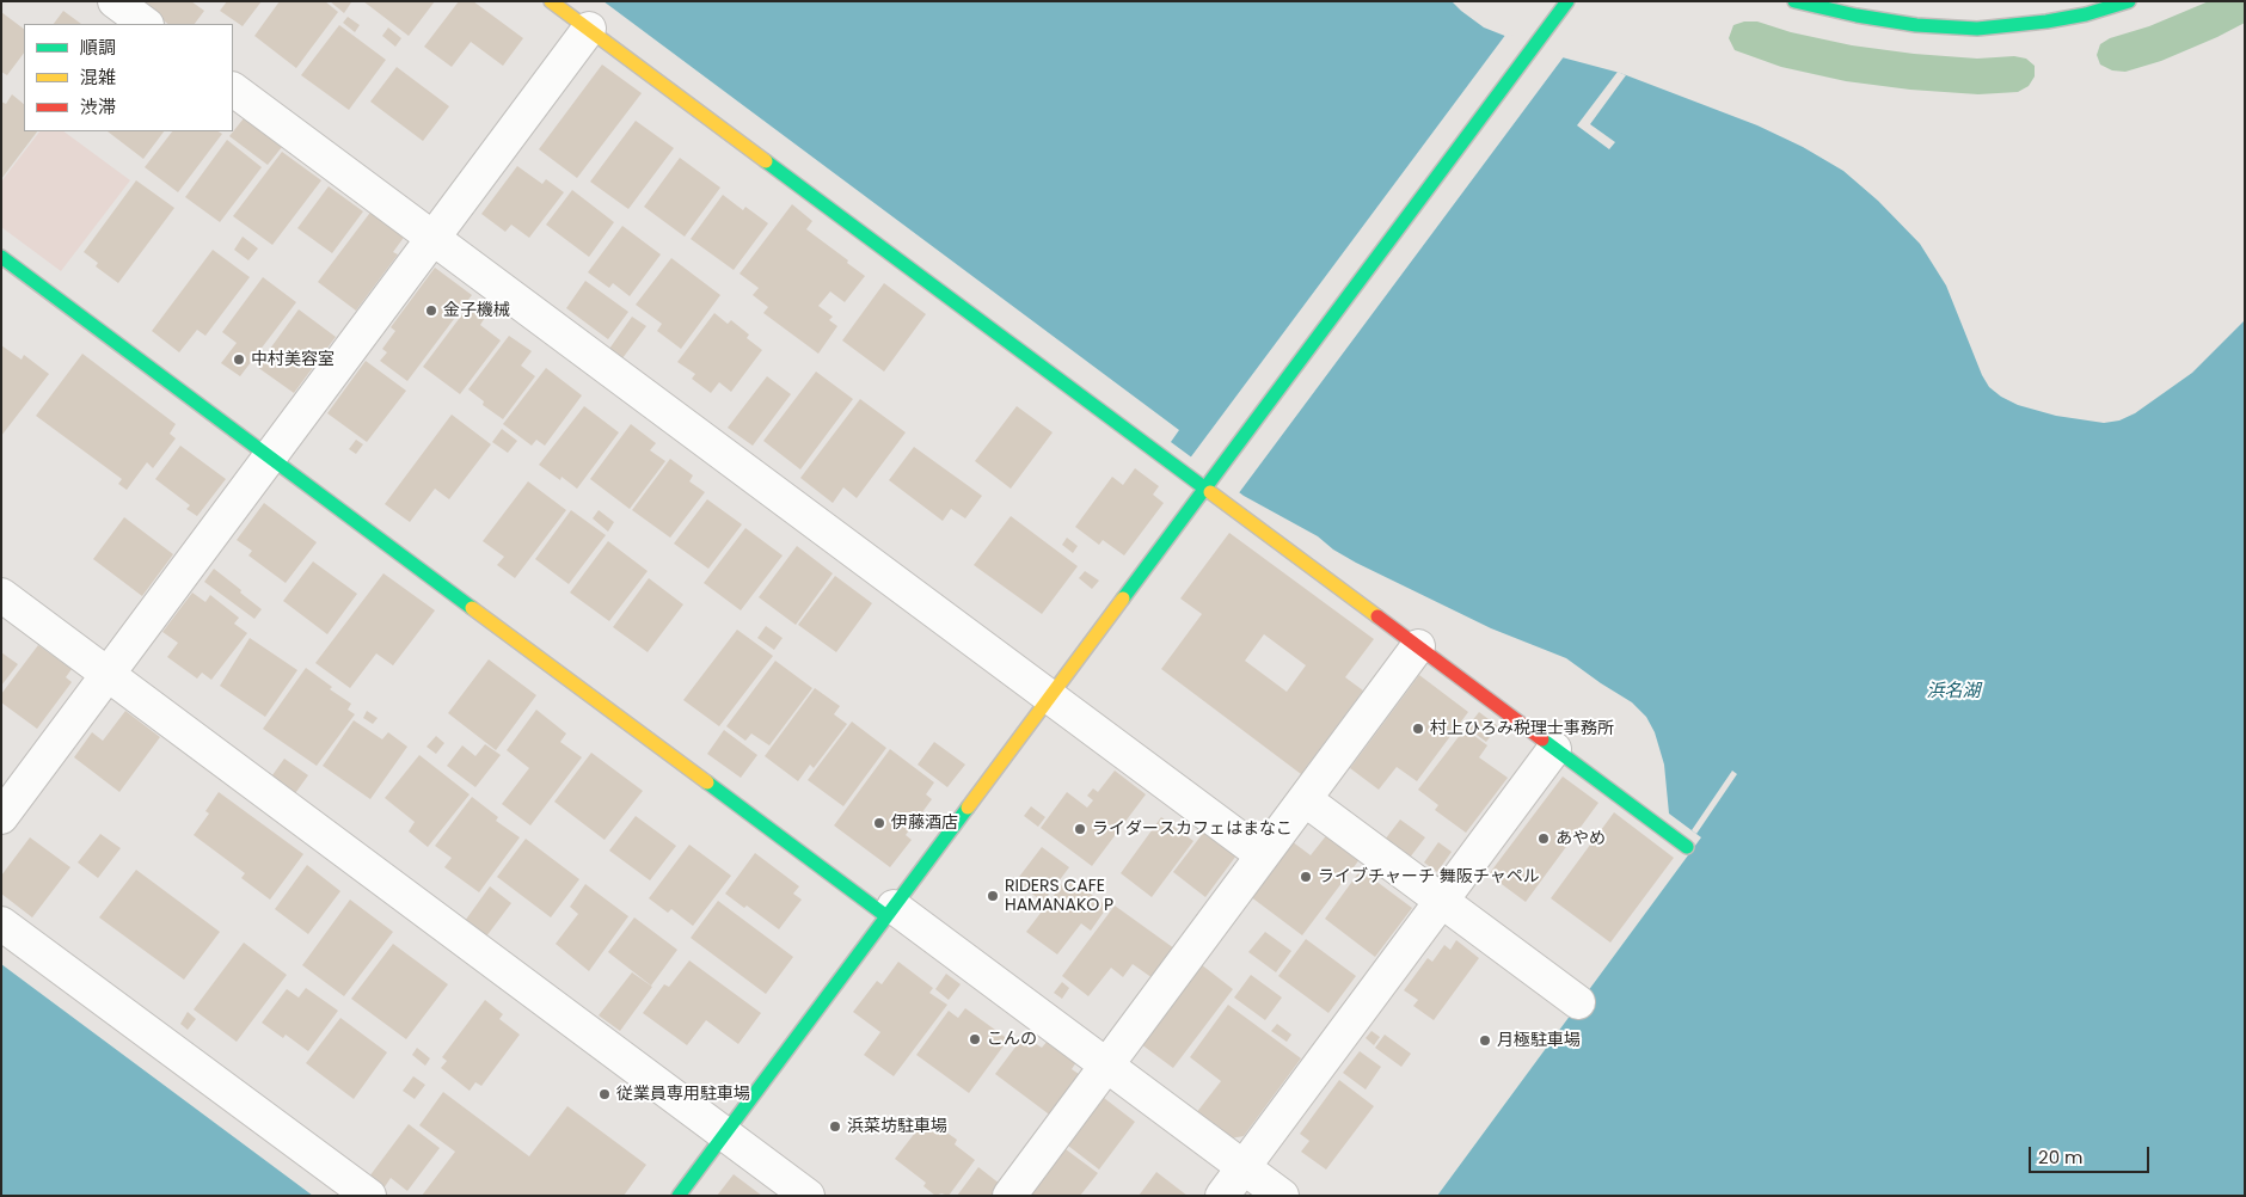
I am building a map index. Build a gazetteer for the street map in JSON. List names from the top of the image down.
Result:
{
  "water": ["浜名湖"],
  "places": [
    "金子機械",
    "中村美容室",
    "村上ひろみ税理士事務所",
    "伊藤酒店",
    "ライダースカフェはまなこ",
    "あやめ",
    "ライブチャーチ 舞阪チャペル",
    "RIDERS CAFE HAMANAKO P",
    "こんの",
    "月極駐車場",
    "従業員専用駐車場",
    "浜菜坊駐車場"
  ],
  "legend": ["順調", "混雑", "渋滞"],
  "scale_bar": "20 m"
}
